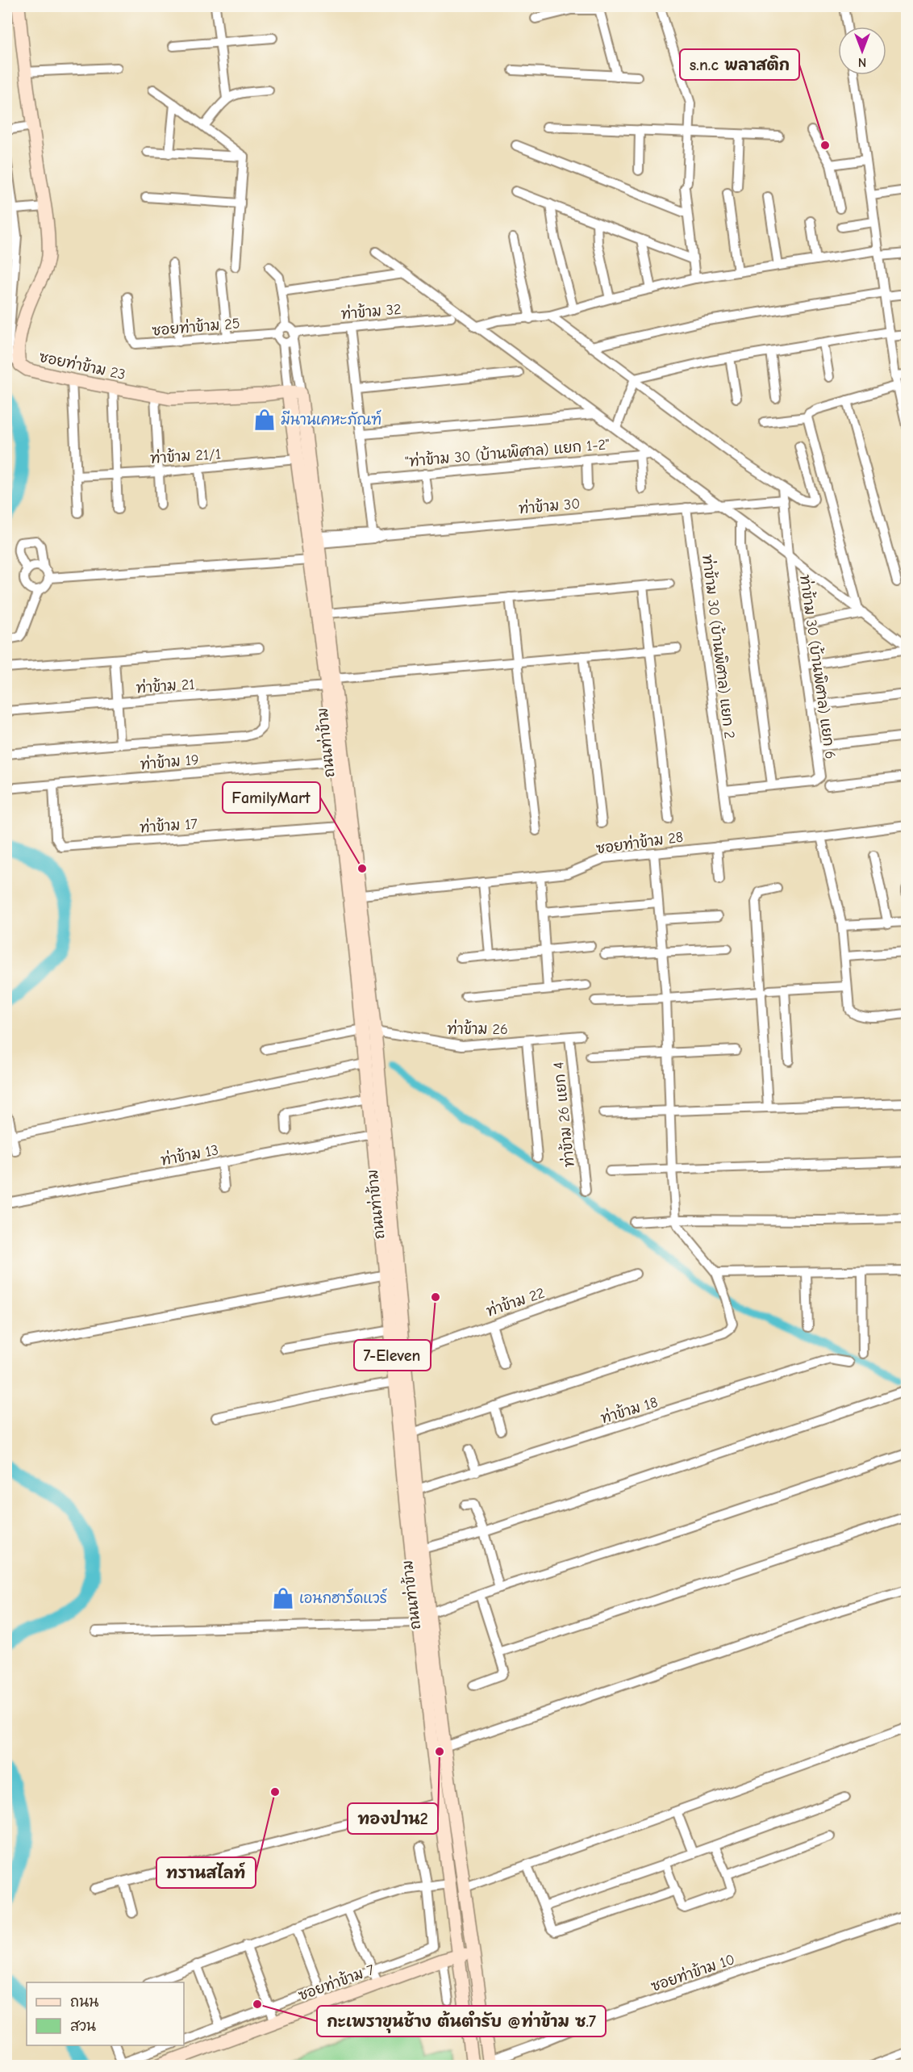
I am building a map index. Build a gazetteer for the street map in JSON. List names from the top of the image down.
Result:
{
  "streets": {
    "street": [
      "ท่าข้าม 32",
      "ซอยท่าข้าม 25",
      "ซอยท่าข้าม 23",
      "\"ท่าข้าม 30 (บ้านพิศาล) แยก 1-2\"",
      "ท่าข้าม 21/1",
      "ท่าข้าม 30",
      "ท่าข้าม 30 (บ้านพิศาล) แยก 2",
      "ท่าข้าม 30 (บ้านพิศาล) แยก 6",
      "ท่าข้าม 21",
      "ถนนท่าข้าม",
      "ท่าข้าม 19",
      "ท่าข้าม 17",
      "ซอยท่าข้าม 28",
      "ท่าข้าม 26",
      "ท่าข้าม 26 แยก 4",
      "ท่าข้าม 13",
      "ท่าข้าม 22",
      "ท่าข้าม 18",
      "ซอยท่าข้าม 10",
      "ซอยท่าข้าม 7"
    ]
  },
  "crossings": [
    ["ท่าข้าม 32", "ถนนท่าข้าม"],
    ["ซอยท่าข้าม 23", "ถนนท่าข้าม"],
    ["ท่าข้าม 21/1", "ถนนท่าข้าม"],
    ["ท่าข้าม 30", "ท่าข้าม 30 (บ้านพิศาล) แยก 2"],
    ["ท่าข้าม 30", "ท่าข้าม 30 (บ้านพิศาล) แยก 6"],
    ["ท่าข้าม 30", "ถนนท่าข้าม"],
    ["ท่าข้าม 21", "ถนนท่าข้าม"],
    ["ถนนท่าข้าม", "ท่าข้าม 19"],
    ["ถนนท่าข้าม", "ท่าข้าม 17"],
    ["ถนนท่าข้าม", "ซอยท่าข้าม 28"],
    ["ถนนท่าข้าม", "ท่าข้าม 26"],
    ["ถนนท่าข้าม", "ท่าข้าม 13"],
    ["ถนนท่าข้าม", "ท่าข้าม 22"],
    ["ถนนท่าข้าม", "ท่าข้าม 18"],
    ["ถนนท่าข้าม", "ซอยท่าข้าม 10"],
    ["ถนนท่าข้าม", "ซอยท่าข้าม 7"],
    ["ท่าข้าม 19", "ท่าข้าม 17"],
    ["ท่าข้าม 26", "ท่าข้าม 26 แยก 4"]
  ],
  "places": {
    "other": [
      "s.n.c พลาสติก",
      "FamilyMart",
      "7-Eleven",
      "ทองปาน2",
      "ทรานสไลท์",
      "กะเพราขุนช้าง ต้นตำรับ @ท่าข้าม ซ.7"
    ],
    "shop": ["มีนานเคหะภัณฑ์", "เอนกฮาร์ดแวร์"]
  },
  "legend": ["ถนน", "สวน"],
  "north": "bottom"
}
